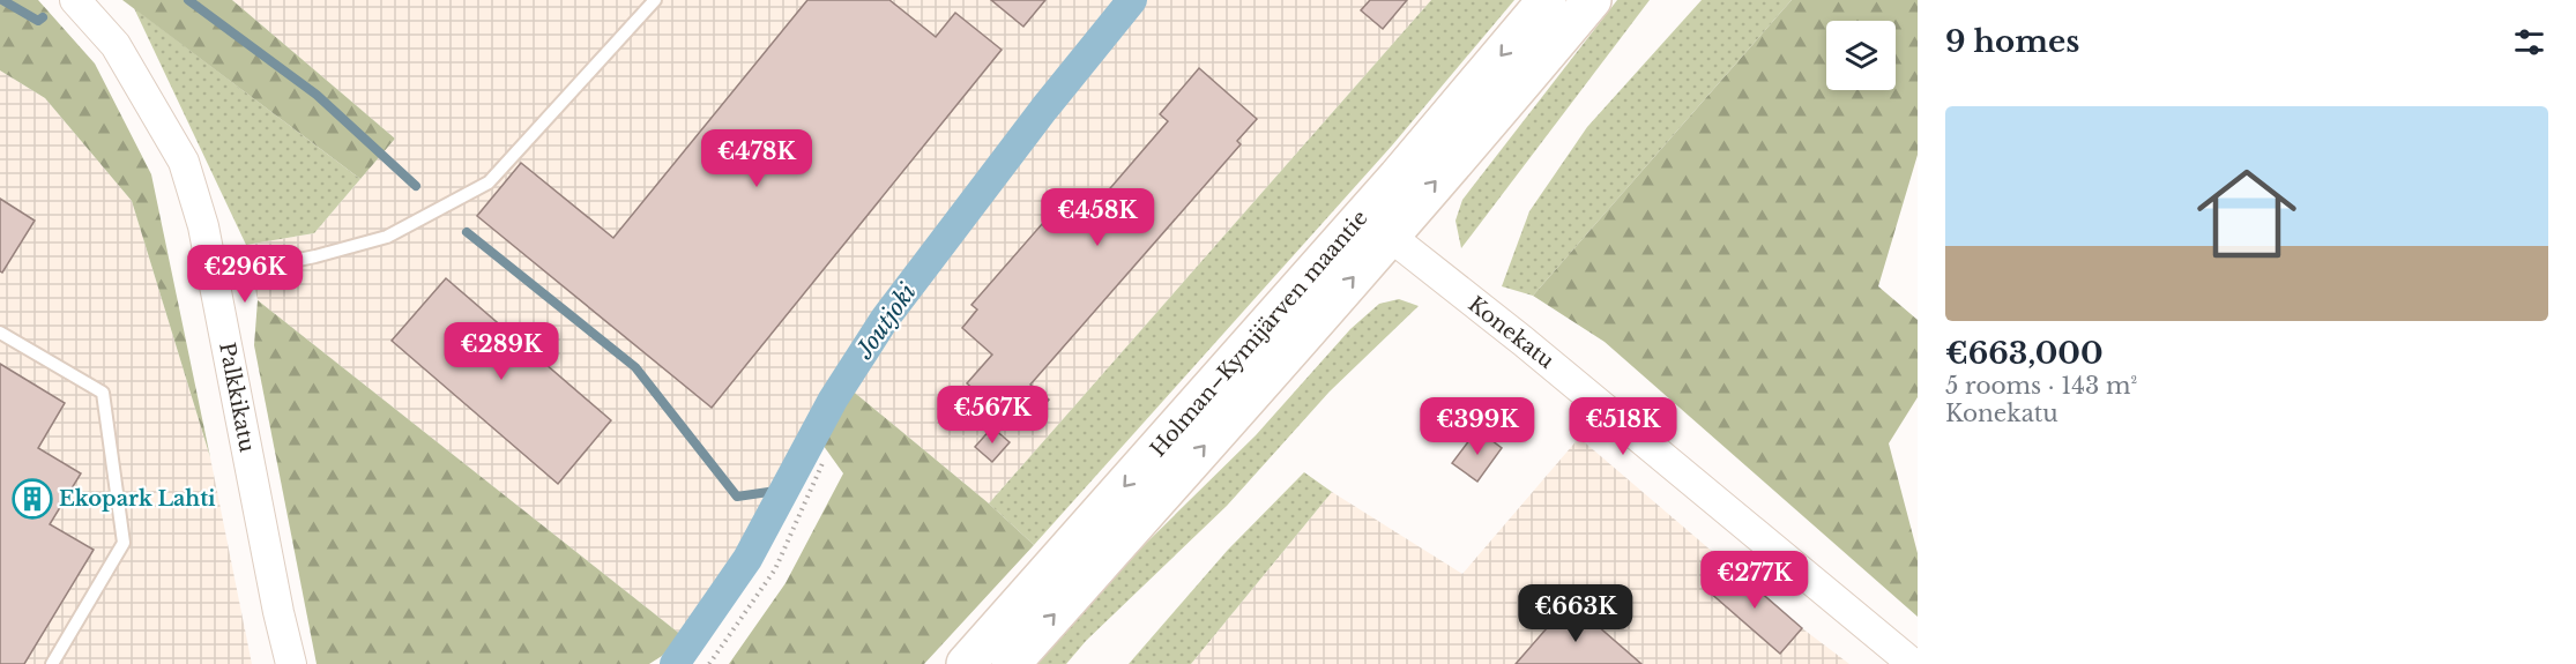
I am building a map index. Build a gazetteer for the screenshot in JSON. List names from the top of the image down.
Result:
{
  "streets": {
    "highway": ["Holman–Kymijärven maantie"],
    "street": ["Konekatu", "Palkkikatu"]
  },
  "crossings": [
    ["Konekatu", "Holman–Kymijärven maantie"]
  ],
  "water": ["Joutjoki"],
  "places": {
    "building": ["Ekopark Lahti"]
  },
  "page": {
    "heading": "9 homes",
    "list": [
      {
        "name": "€663,000",
        "note": "5 rooms · 143 m² · Konekatu"
      }
    ],
    "price": [
      "€478K",
      "€458K",
      "€296K",
      "€289K",
      "€567K",
      "€399K",
      "€518K",
      "€277K",
      "€663K"
    ]
  }
}
